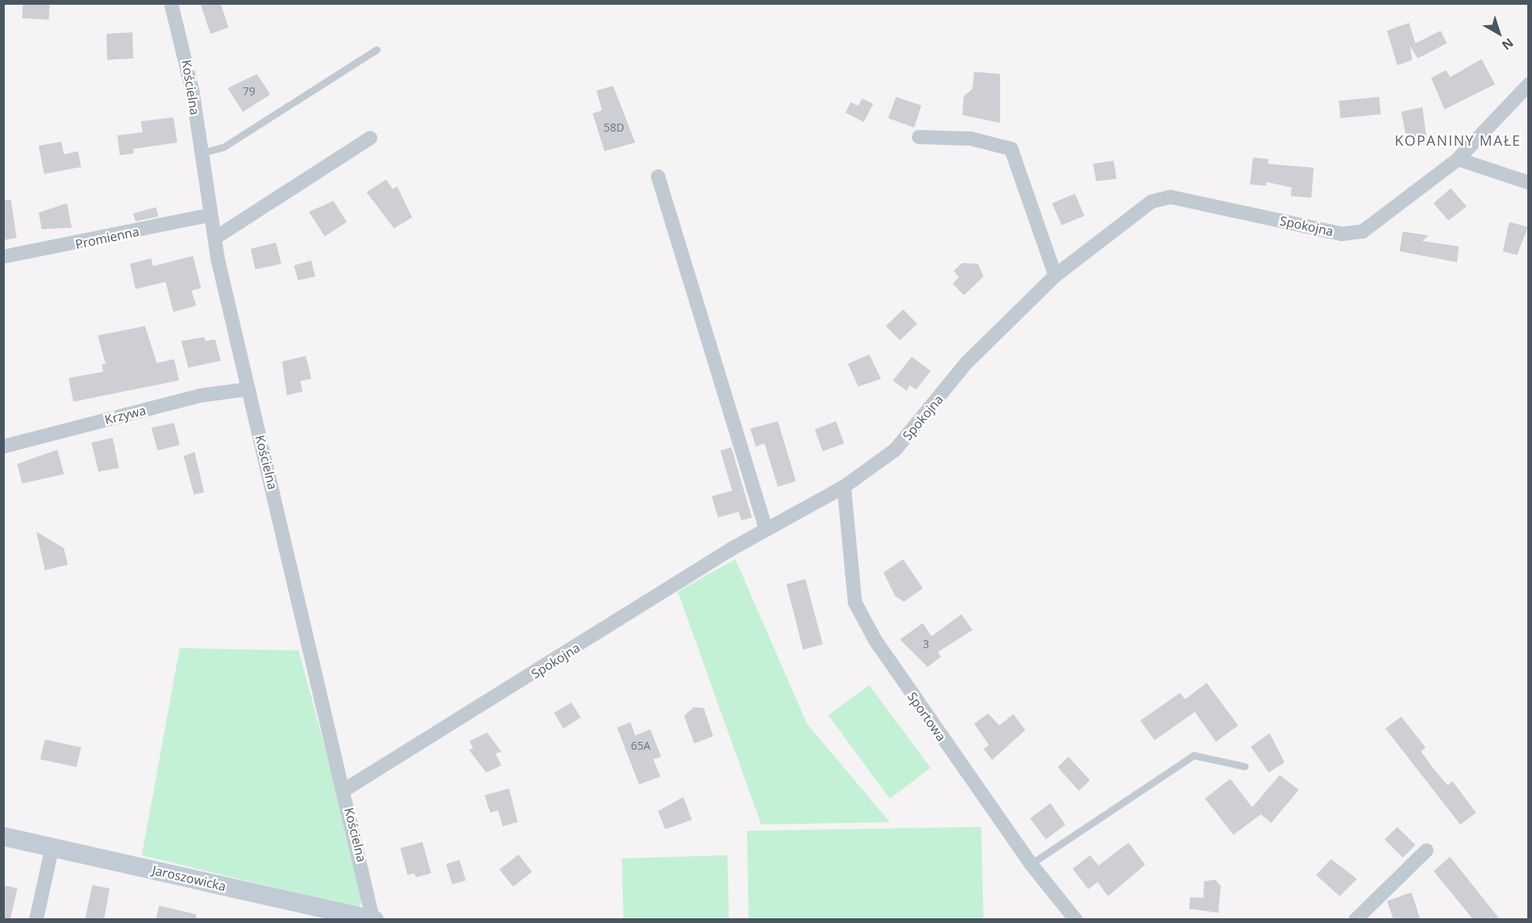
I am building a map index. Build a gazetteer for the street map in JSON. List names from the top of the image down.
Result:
{
  "streets": {
    "street": [
      "Kościelna",
      "Spokojna",
      "Promienna",
      "Krzywa",
      "Sportowa",
      "Jaroszowicka"
    ]
  },
  "crossings": [
    ["Kościelna", "Spokojna"],
    ["Kościelna", "Promienna"],
    ["Kościelna", "Krzywa"],
    ["Kościelna", "Jaroszowicka"],
    ["Spokojna", "Sportowa"]
  ],
  "districts": ["KOPANINY MAŁE"],
  "house_numbers": [
    "79",
    "58D",
    "3",
    "65A"
  ],
  "north": "bottom right"
}
